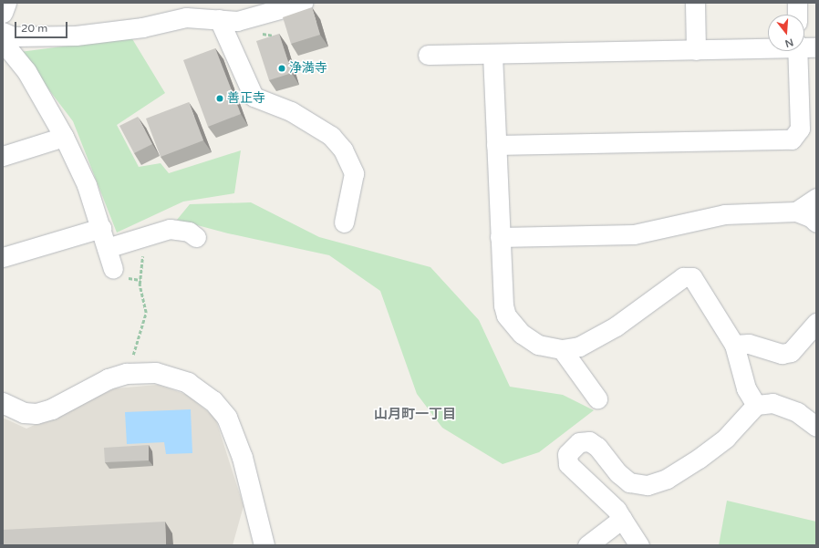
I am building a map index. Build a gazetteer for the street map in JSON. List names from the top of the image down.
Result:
{
  "districts": ["山月町一丁目"],
  "places": ["浄満寺", "善正寺"],
  "scale_bar": "20 m",
  "north": "bottom"
}
